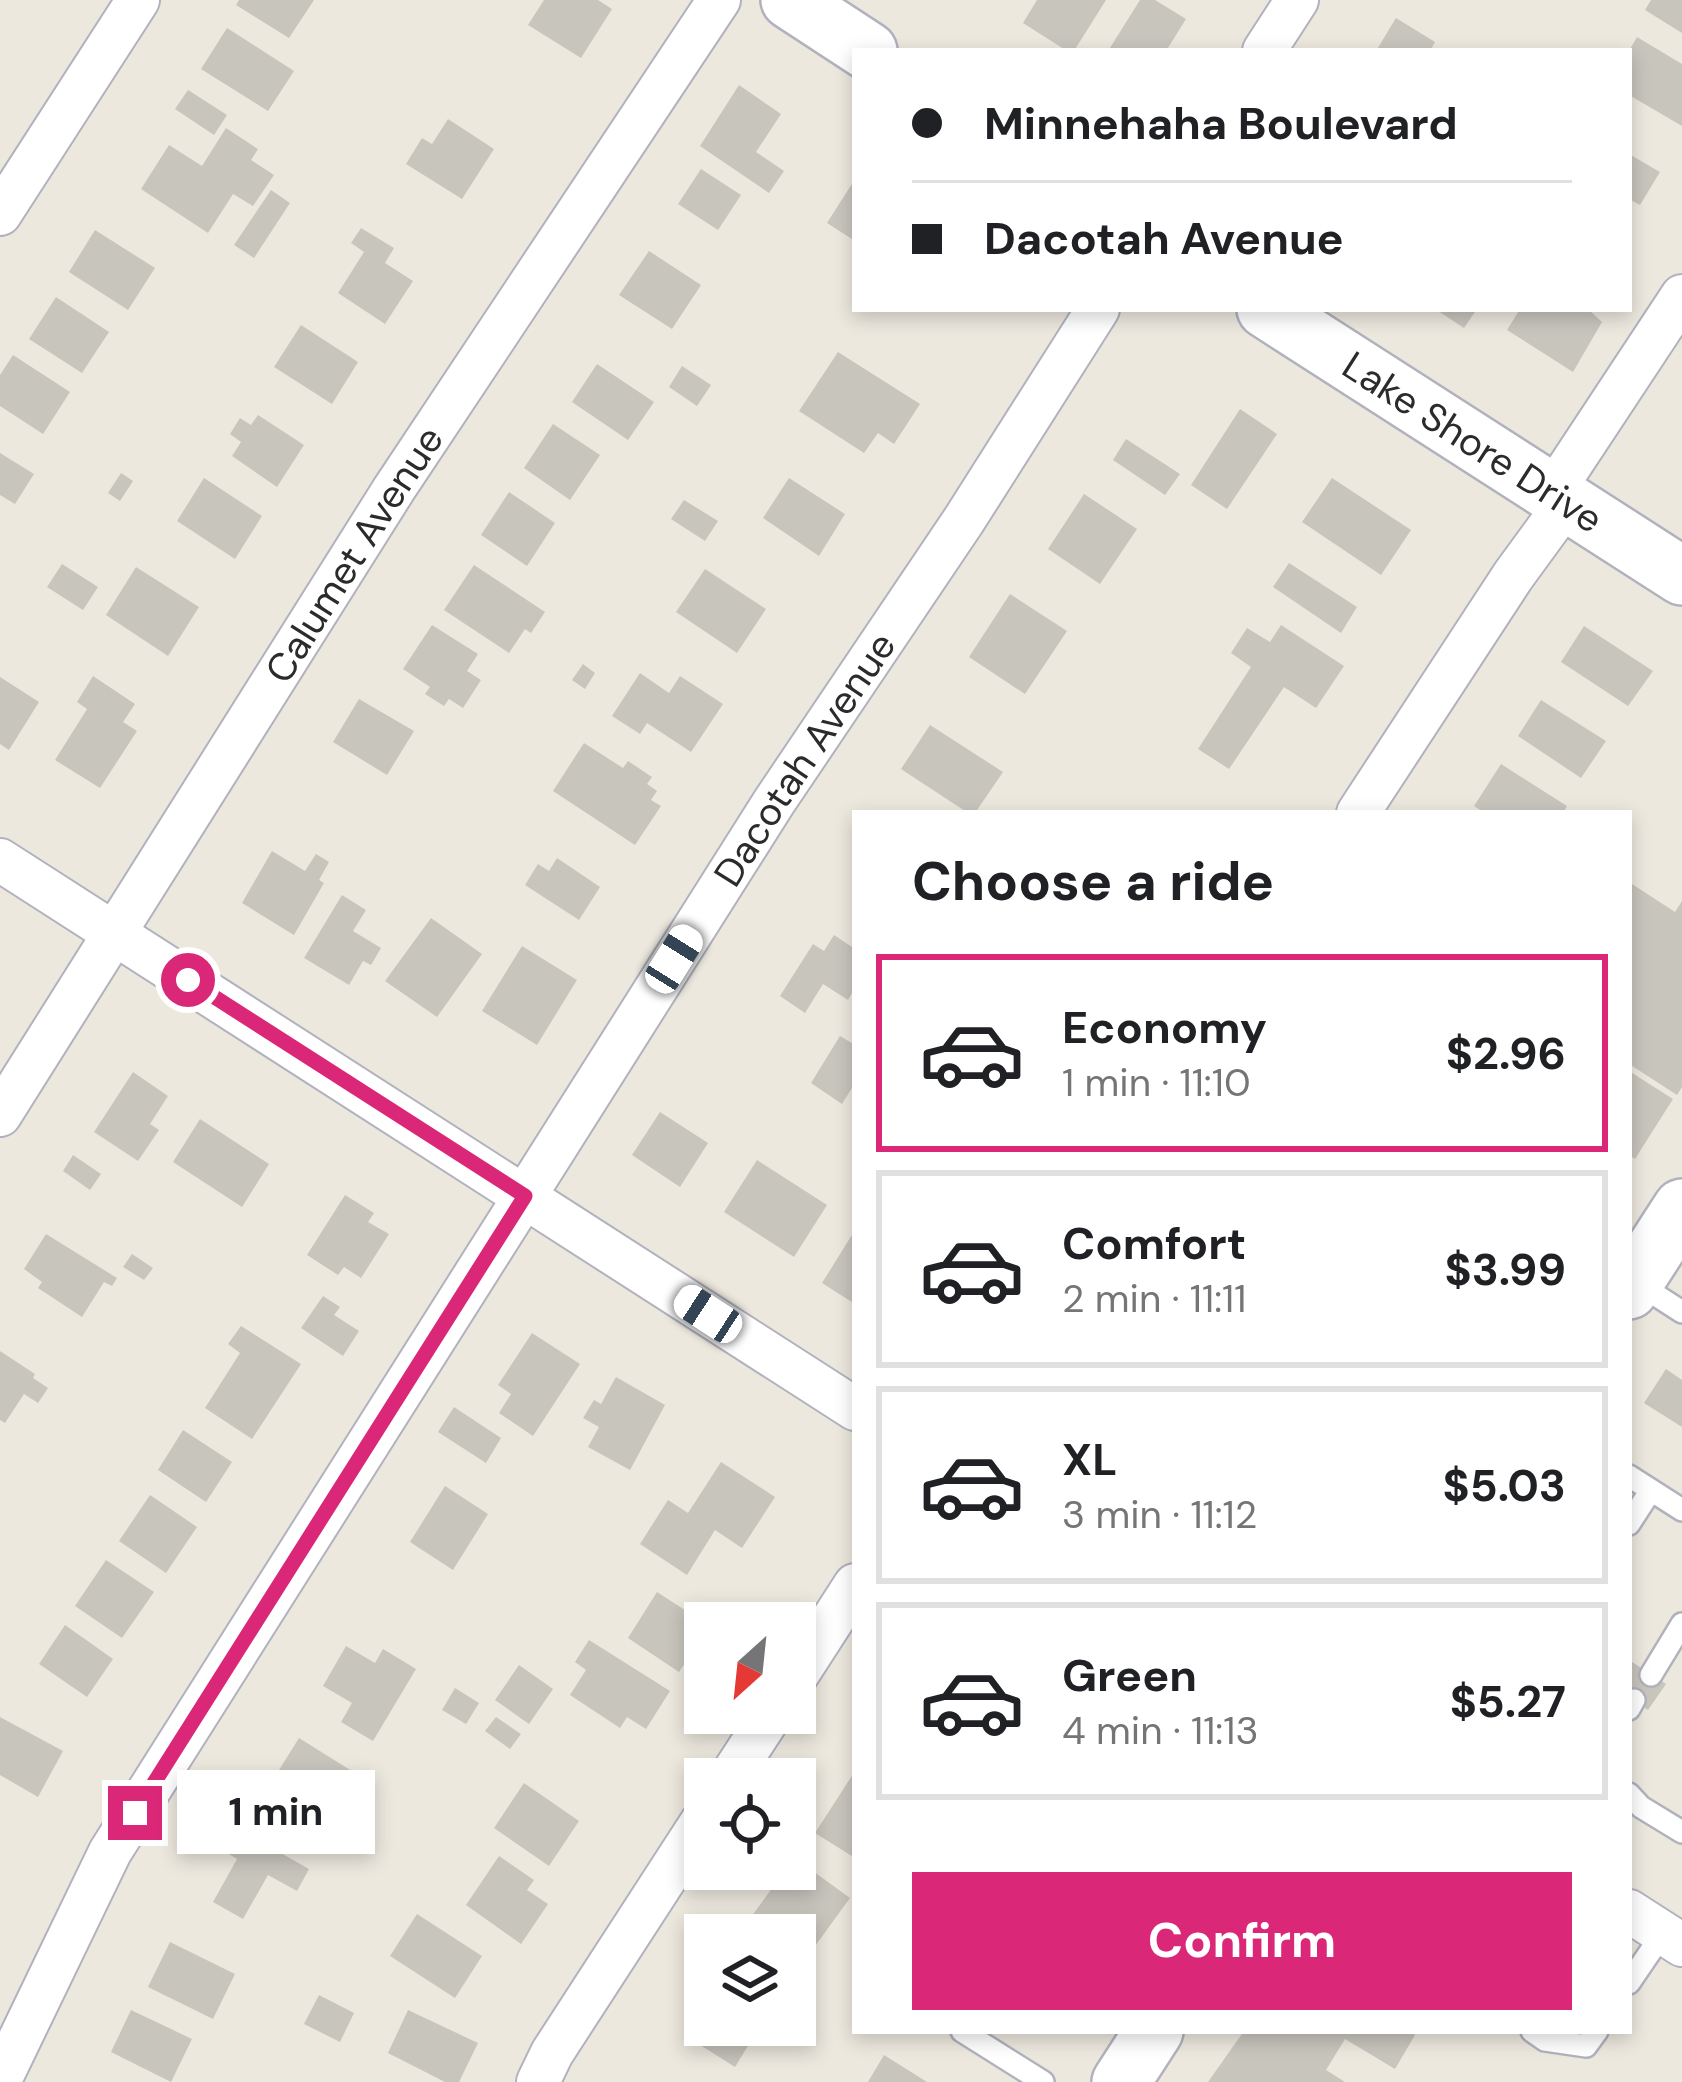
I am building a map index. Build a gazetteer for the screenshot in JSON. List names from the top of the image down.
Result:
{
  "streets": {
    "street": ["Lake Shore Drive", "Calumet Avenue", "Dacotah Avenue"]
  },
  "north": "bottom left",
  "page": {
    "banner": ["Minnehaha Boulevard", "Dacotah Avenue"],
    "heading": "Choose a ride",
    "list": [
      {
        "name": "Economy",
        "note": "1 min · 11:10",
        "value": "$2.96"
      },
      {
        "name": "Comfort",
        "note": "2 min · 11:11",
        "value": "$3.99"
      },
      {
        "name": "XL",
        "note": "3 min · 11:12",
        "value": "$5.03"
      },
      {
        "name": "Green",
        "note": "4 min · 11:13",
        "value": "$5.27"
      }
    ],
    "bubble": "1 min",
    "buttons": "Confirm"
  }
}
